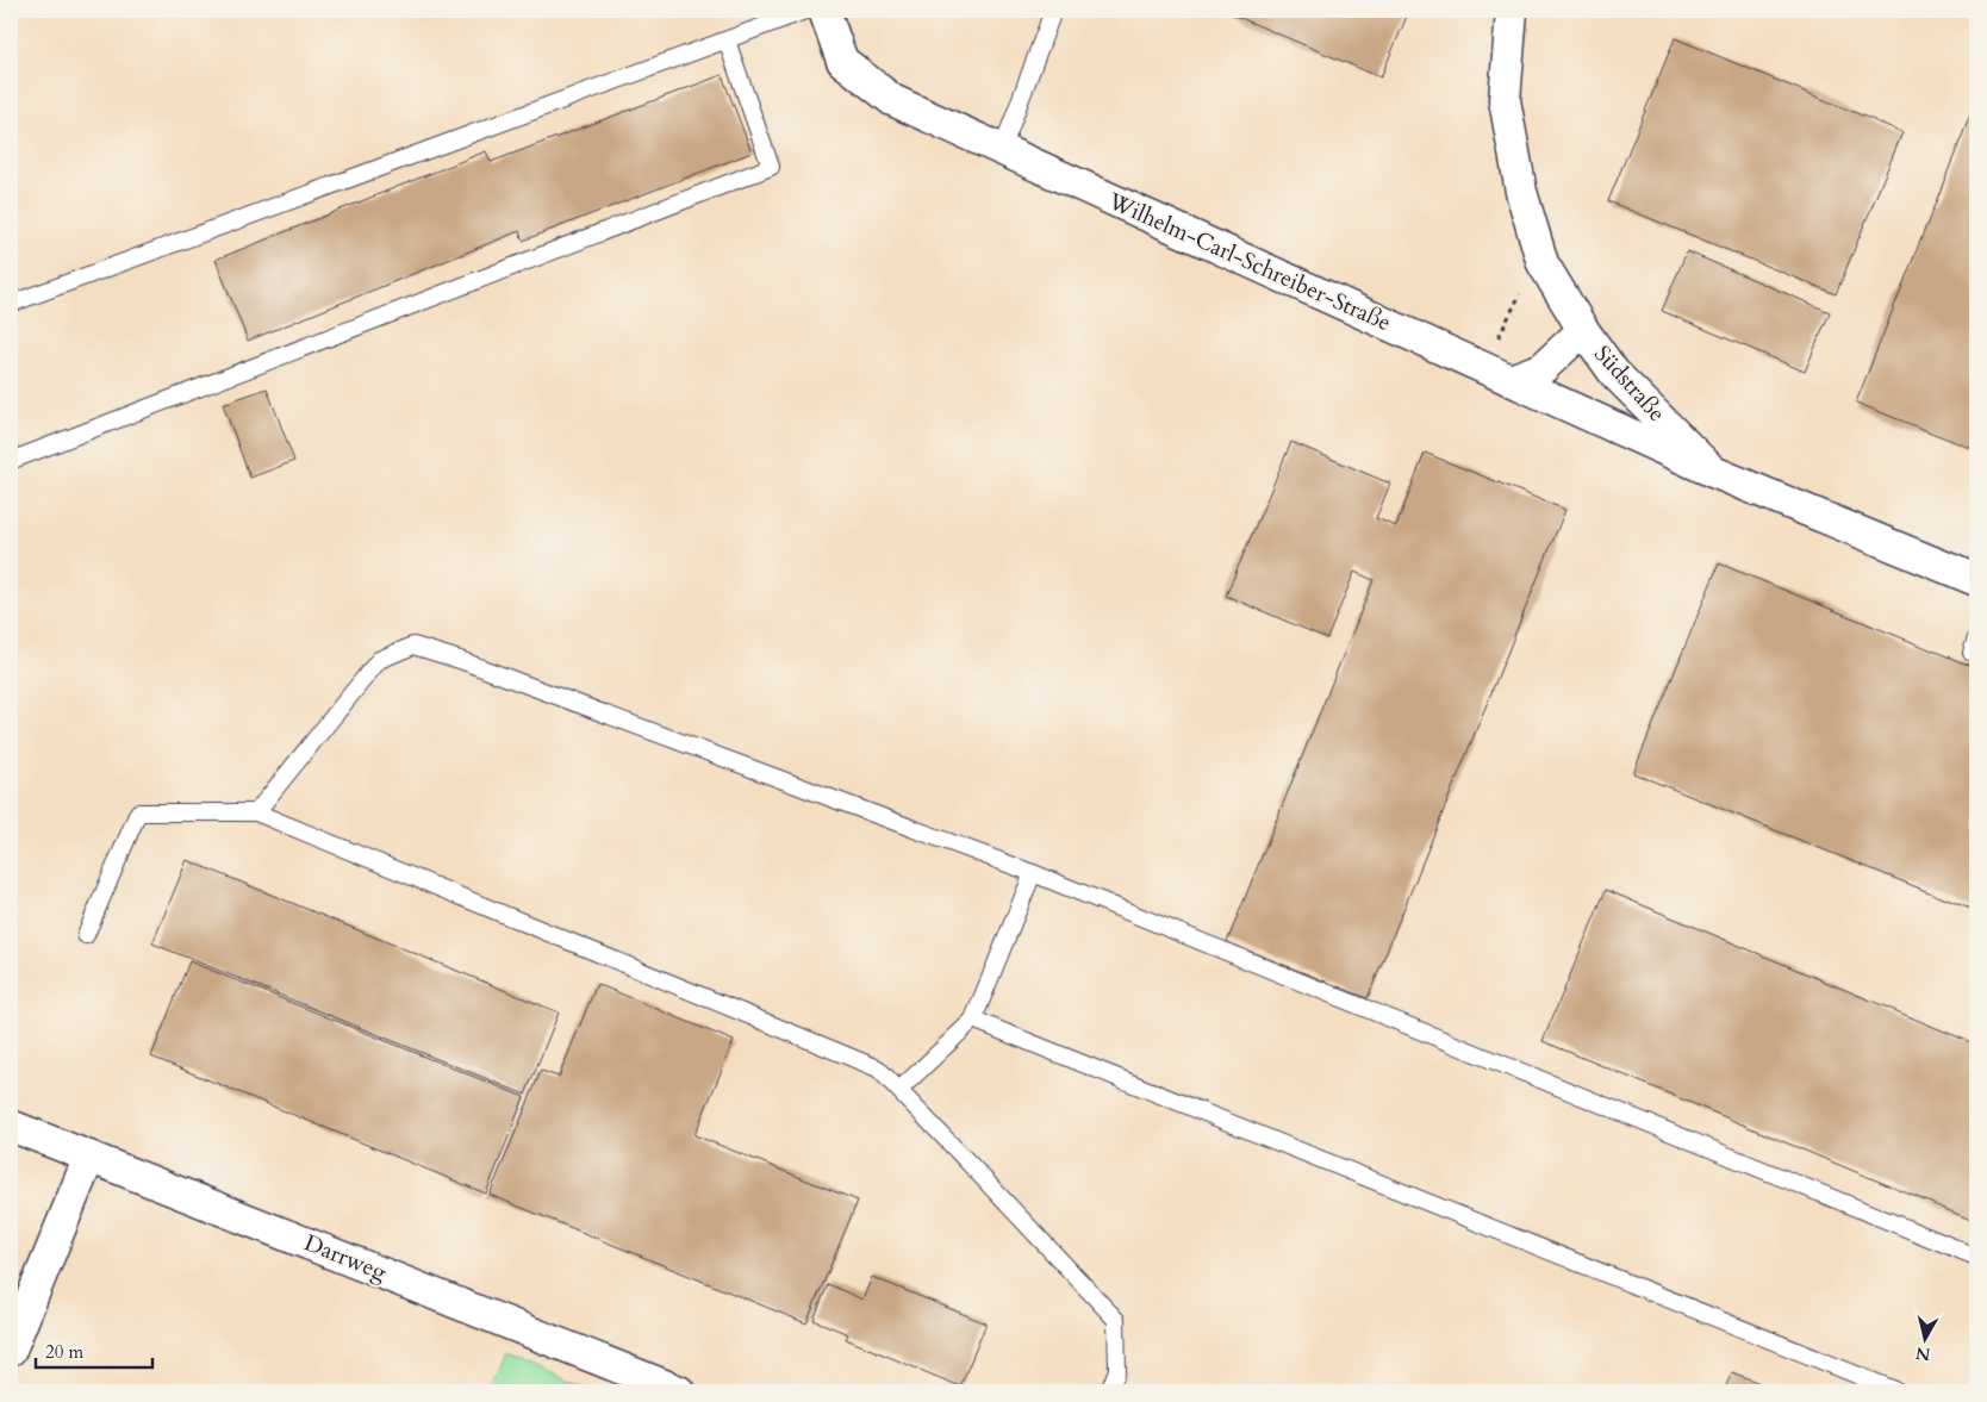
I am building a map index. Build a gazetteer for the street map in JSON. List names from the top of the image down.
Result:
{
  "streets": {
    "street": ["Wilhelm-Carl-Schreiber-Straße", "Südstraße", "Darrweg"]
  },
  "crossings": [
    ["Wilhelm-Carl-Schreiber-Straße", "Südstraße"]
  ],
  "scale_bar": "20 m",
  "north": "bottom"
}
